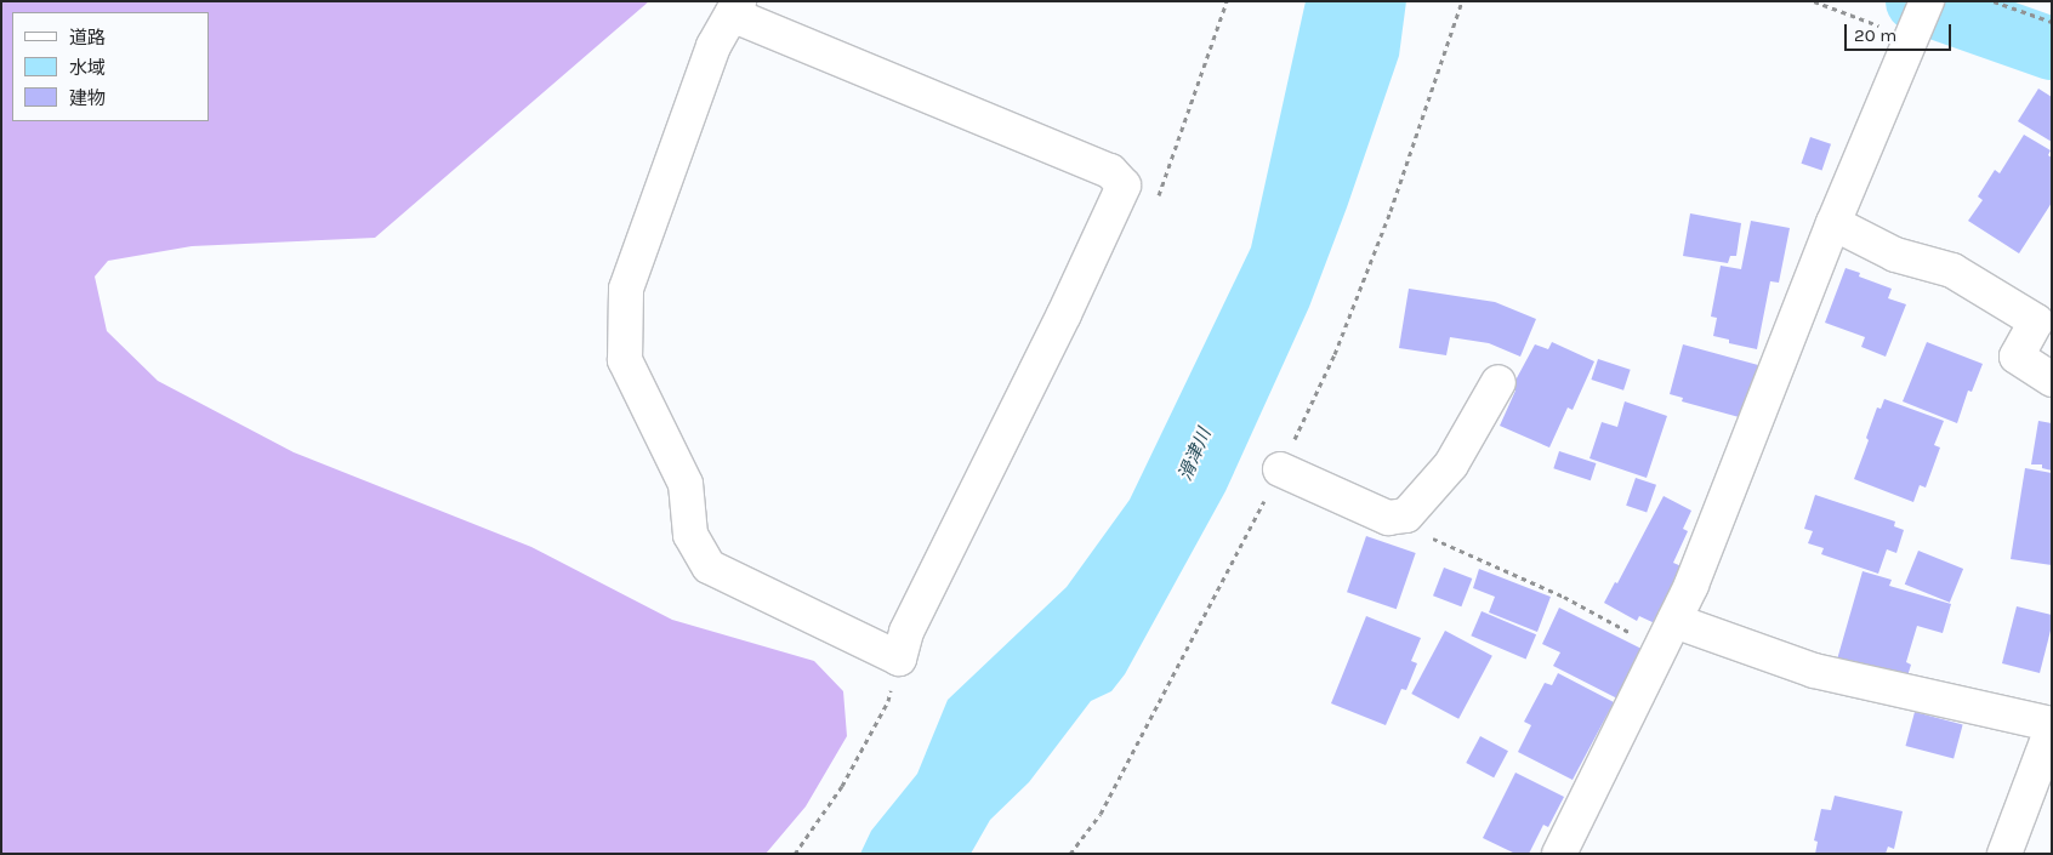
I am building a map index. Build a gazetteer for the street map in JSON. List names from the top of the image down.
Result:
{
  "water": ["滑津川"],
  "legend": ["道路", "水域", "建物"],
  "scale_bar": "20 m"
}
